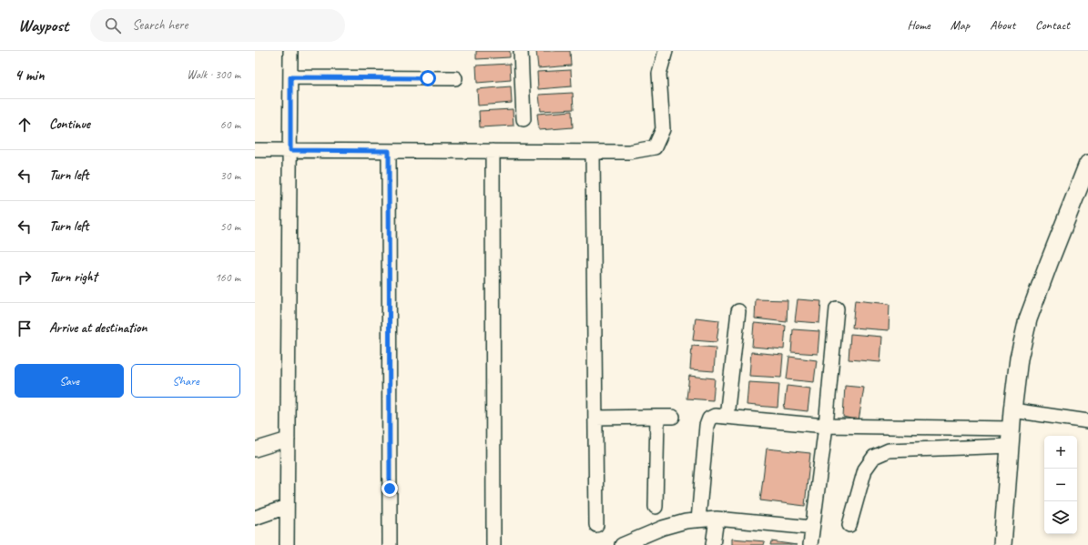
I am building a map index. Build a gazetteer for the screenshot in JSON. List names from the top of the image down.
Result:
{
  "page": {
    "header": "Waypost",
    "search": "Search here",
    "nav": [
      "Home",
      "Map",
      "About",
      "Contact"
    ],
    "heading": ["4 min", "Walk · 300 m"],
    "list": [
      ["Continue", "60 m"],
      ["Turn left", "30 m"],
      ["Turn left", "50 m"],
      ["Turn right", "160 m"],
      "Arrive at destination"
    ],
    "buttons": ["Save", "Share"],
    "map_buttons": ["+", "−"]
  }
}
